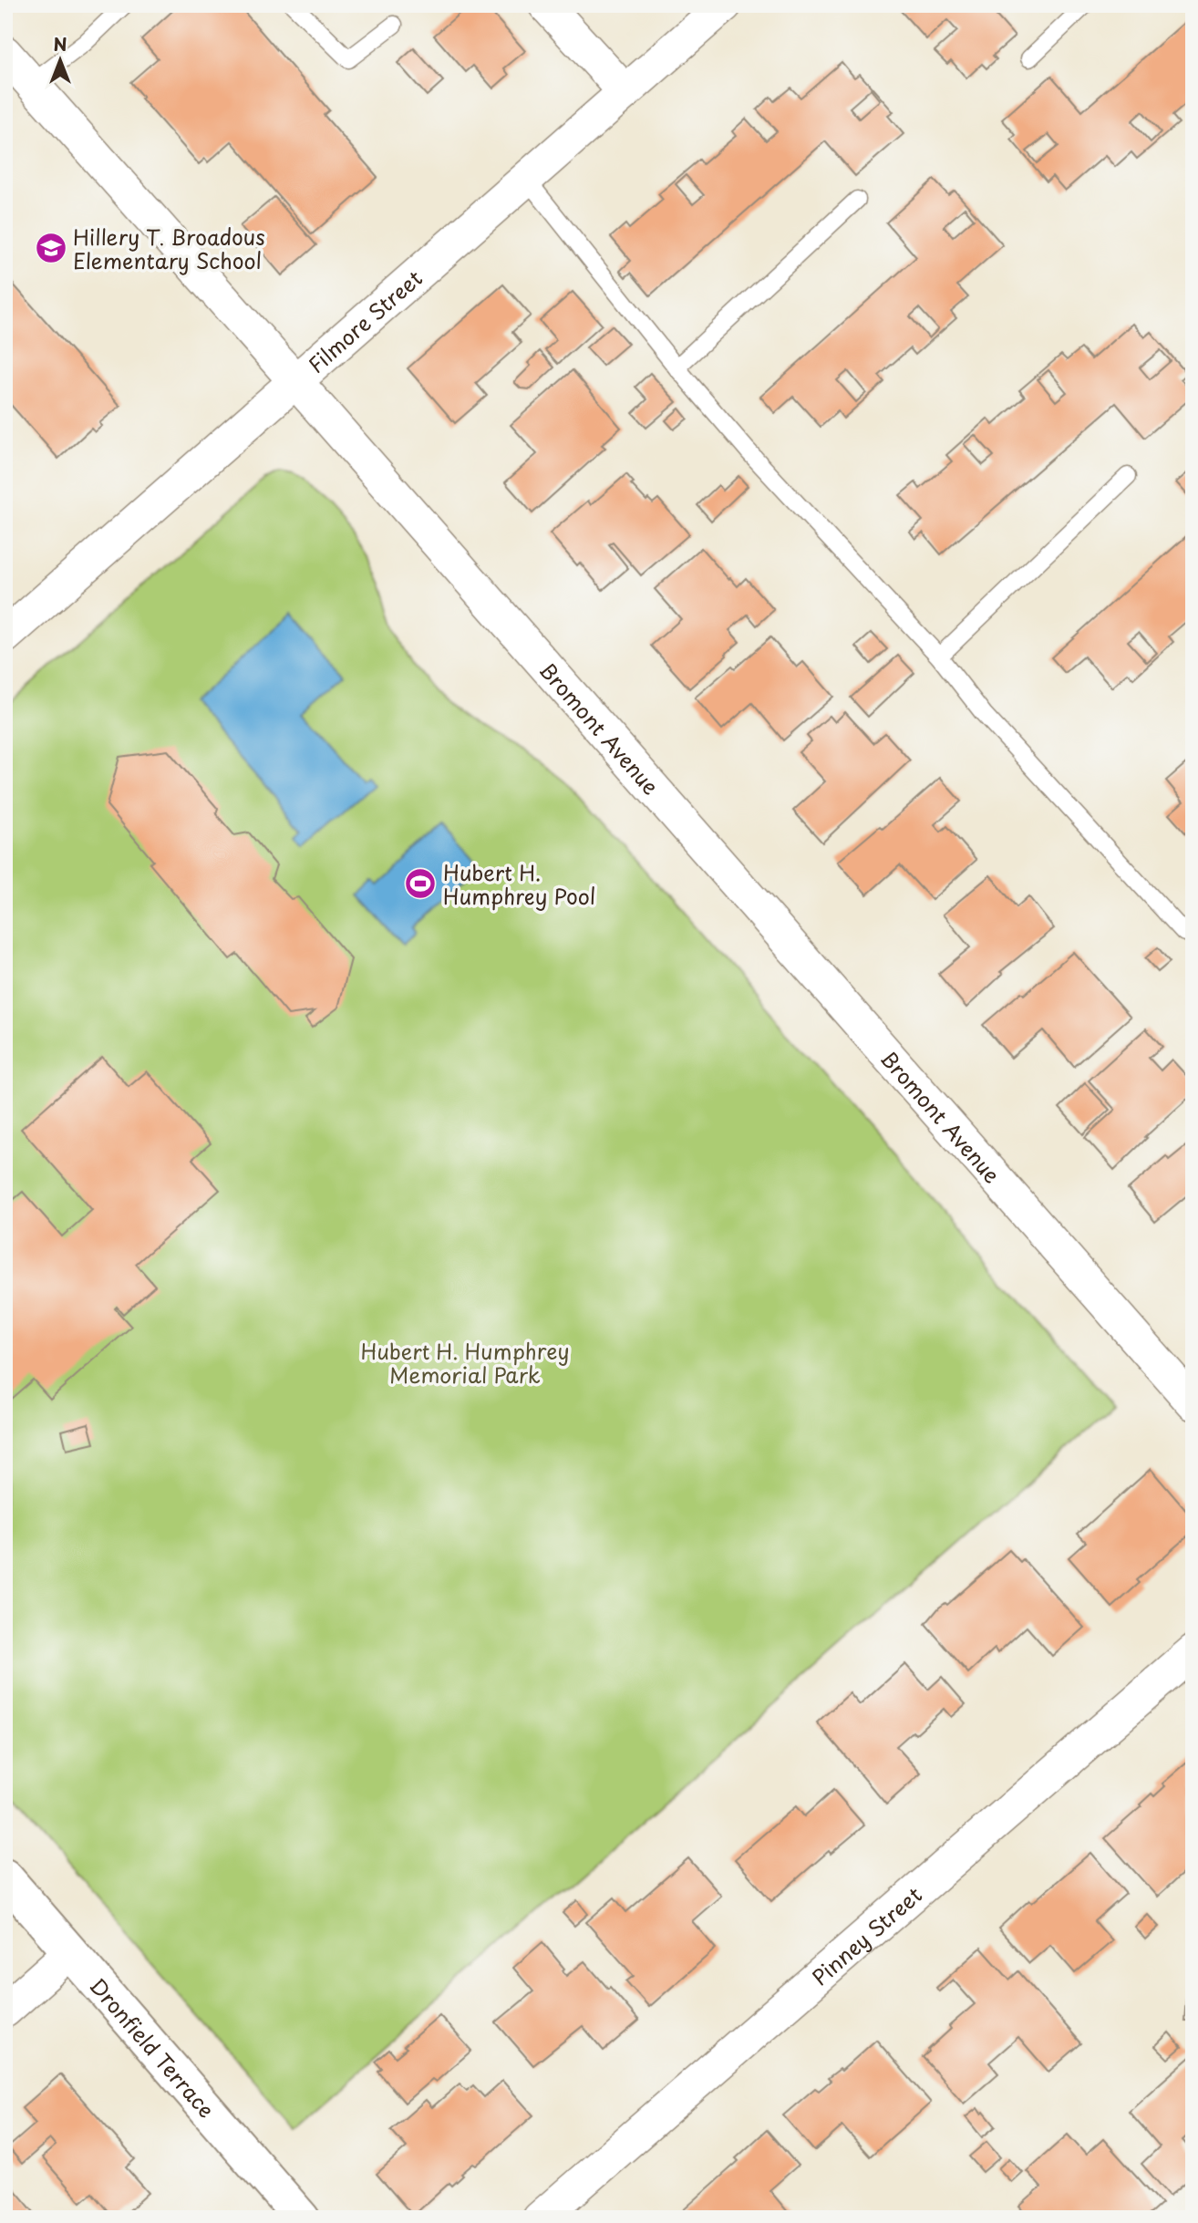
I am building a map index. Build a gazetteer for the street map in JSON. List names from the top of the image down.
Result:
{
  "streets": {
    "street": [
      "Filmore Street",
      "Bromont Avenue",
      "Pinney Street",
      "Dronfield Terrace"
    ]
  },
  "crossings": [
    ["Filmore Street", "Bromont Avenue"]
  ],
  "parks": ["Hubert H. Humphrey Memorial Park"],
  "places": {
    "school or university": ["Hillery T. Broadous Elementary School"],
    "sports": ["Hubert H. Humphrey Pool"]
  },
  "north": "top"
}
